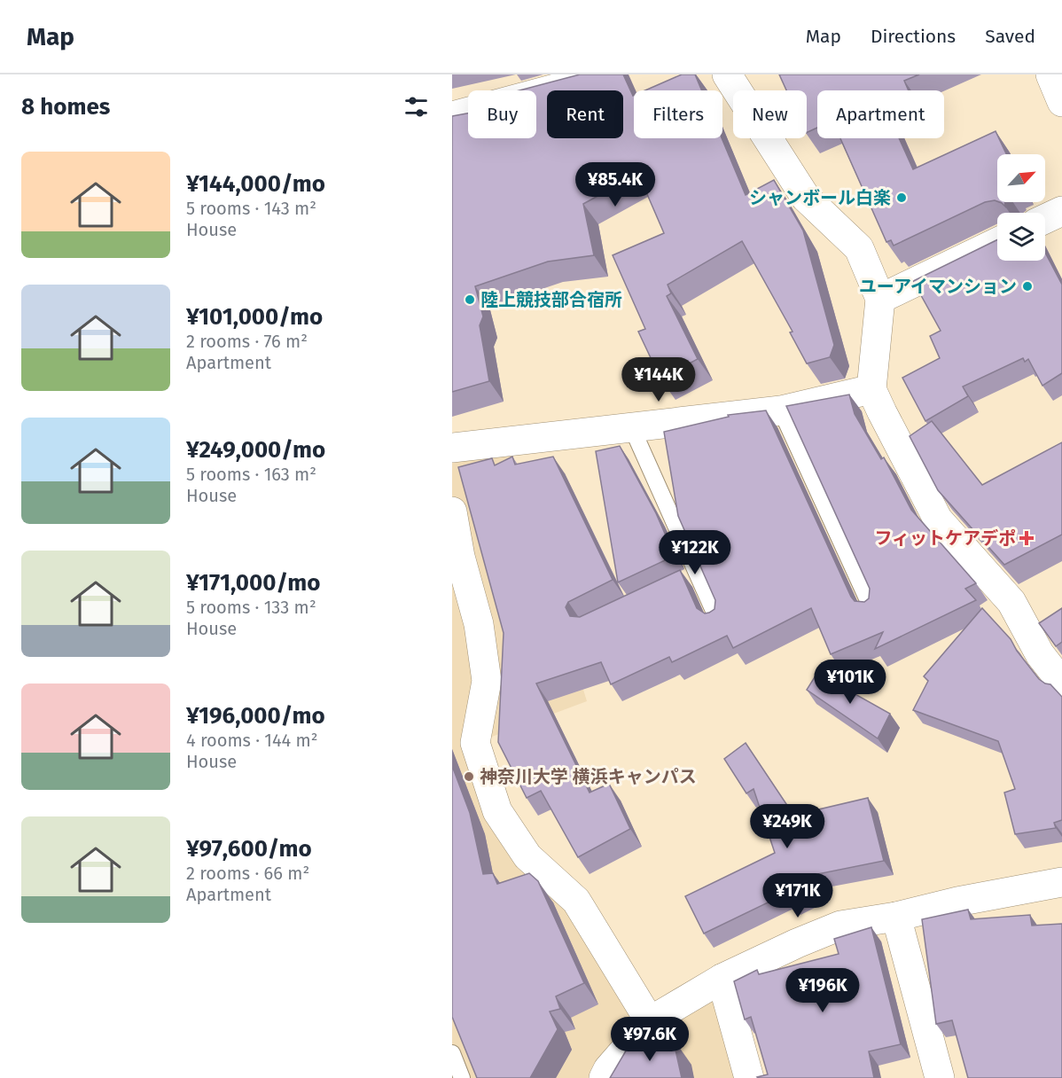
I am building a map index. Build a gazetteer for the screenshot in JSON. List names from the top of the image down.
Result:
{
  "places": {
    "other": [
      "シャンボール白楽",
      "ユーアイマンション",
      "陸上競技部合宿所",
      "神奈川大学 横浜キャンパス"
    ],
    "health": ["フィットケアデポ"]
  },
  "north": "top right",
  "page": {
    "header": "Map",
    "nav": ["Map", "Directions", "Saved"],
    "heading": "8 homes",
    "chip": [
      "Buy",
      "Rent",
      "Filters",
      "New",
      "Apartment"
    ],
    "list": [
      {
        "name": "¥144,000/mo",
        "note": "5 rooms · 143 m² · House"
      },
      {
        "name": "¥101,000/mo",
        "note": "2 rooms · 76 m² · Apartment"
      },
      {
        "name": "¥249,000/mo",
        "note": "5 rooms · 163 m² · House"
      },
      {
        "name": "¥171,000/mo",
        "note": "5 rooms · 133 m² · House"
      },
      {
        "name": "¥196,000/mo",
        "note": "4 rooms · 144 m² · House"
      },
      {
        "name": "¥97,600/mo",
        "note": "2 rooms · 66 m² · Apartment"
      }
    ],
    "price": [
      "¥85.4K",
      "¥144K",
      "¥122K",
      "¥101K",
      "¥249K",
      "¥171K",
      "¥196K",
      "¥97.6K"
    ]
  }
}
